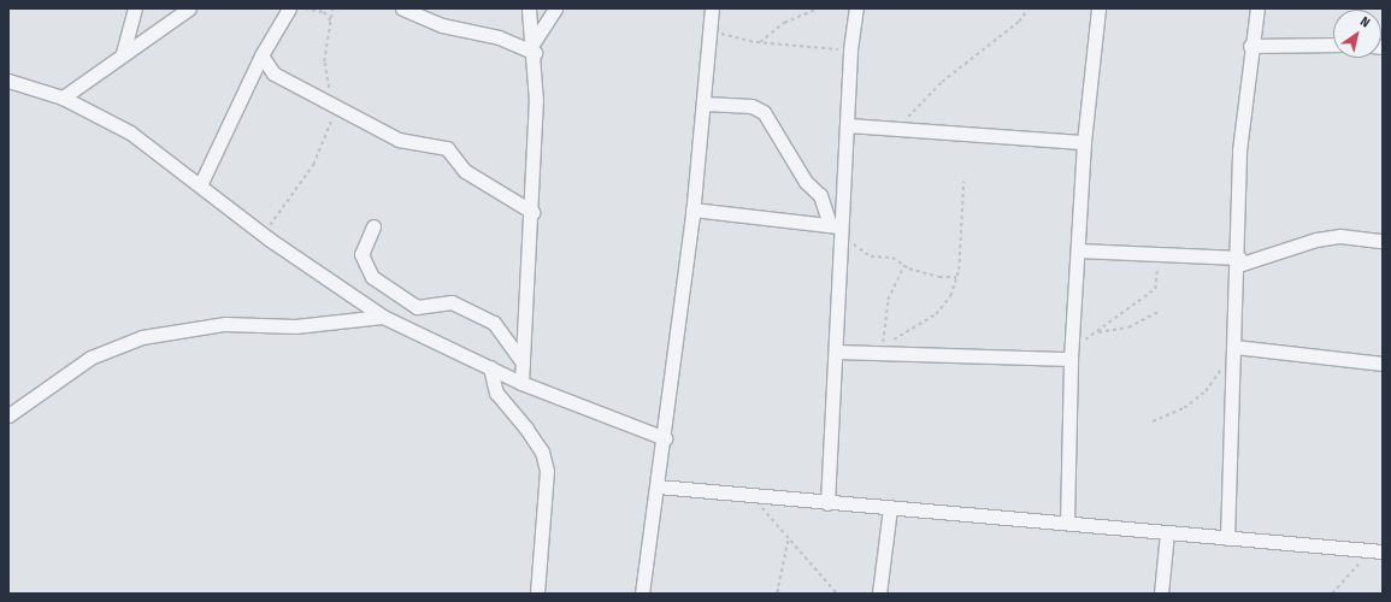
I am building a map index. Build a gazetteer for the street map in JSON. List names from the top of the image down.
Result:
{
  "north": "top right"
}
